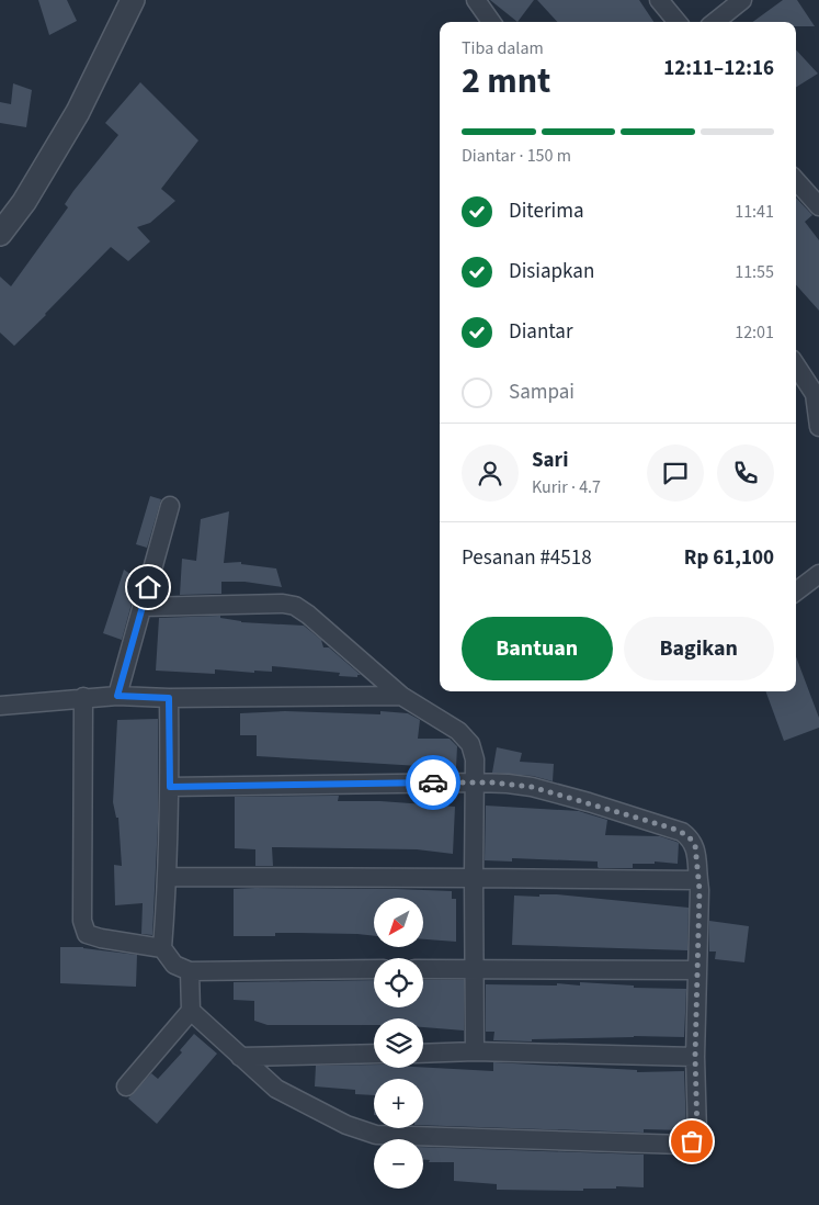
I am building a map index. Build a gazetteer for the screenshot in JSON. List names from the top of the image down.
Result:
{
  "north": "bottom left",
  "page": {
    "heading": ["2 mnt", "Tiba dalam", "12:11–12:16"],
    "panel": [
      "Sari",
      "Kurir · 4.7",
      "Pesanan #4518",
      "Rp 61,100"
    ],
    "bar": "Diantar · 150 m",
    "list": [
      ["Diterima", "11:41"],
      ["Disiapkan", "11:55"],
      ["Diantar", "12:01"],
      "Sampai"
    ],
    "buttons": ["Bantuan", "Bagikan"],
    "map_buttons": ["+", "−"]
  }
}
